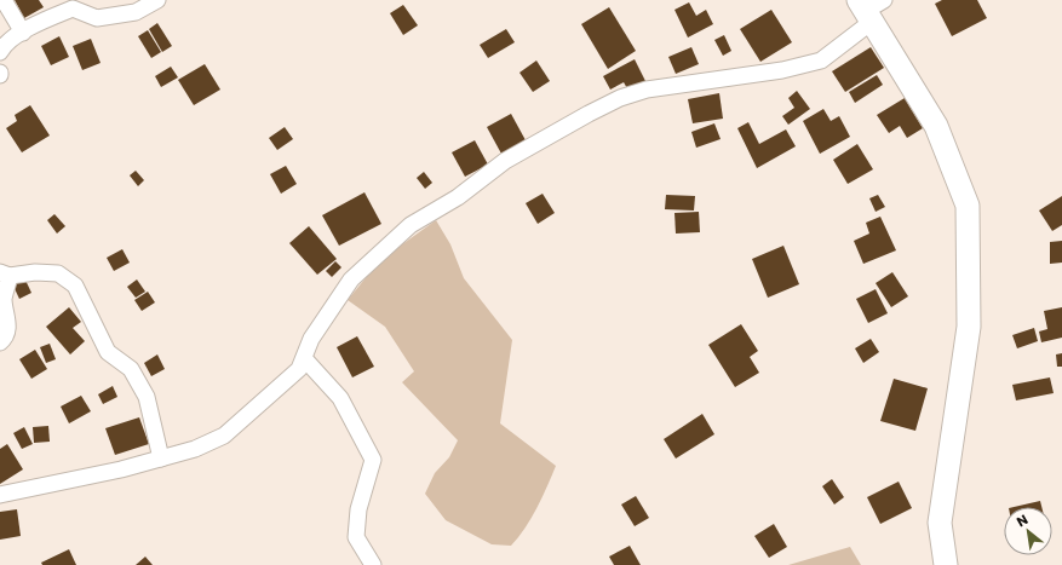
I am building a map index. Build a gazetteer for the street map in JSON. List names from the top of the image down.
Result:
{
  "north": "top left"
}
